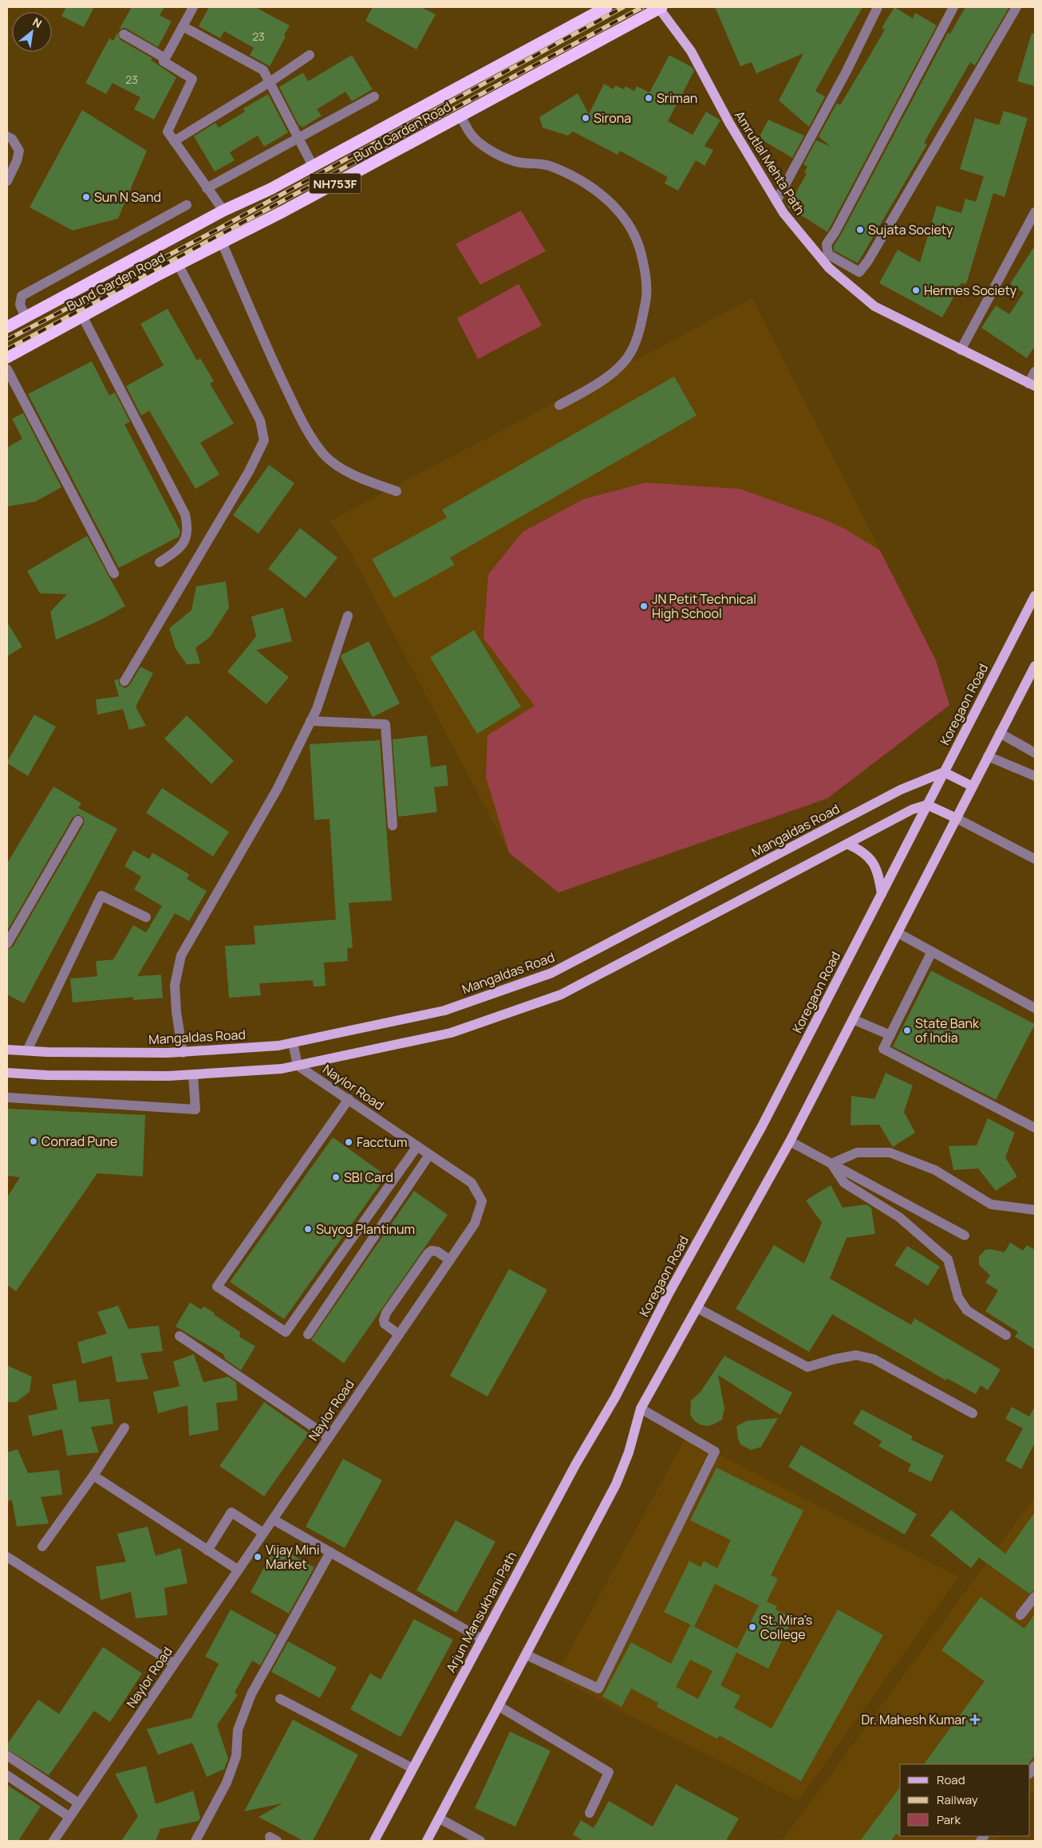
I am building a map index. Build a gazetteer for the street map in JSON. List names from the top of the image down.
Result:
{
  "streets": {
    "highway": ["Bund Garden Road", "NH753F"],
    "main road": [
      "Amrutlal Mehta Path",
      "Koregaon Road",
      "Mangaldas Road",
      "Arjun Mansukhani Path"
    ],
    "street": ["Naylor Road"]
  },
  "crossings": [
    ["Bund Garden Road", "Amrutlal Mehta Path"],
    ["Koregaon Road", "Mangaldas Road"],
    ["Koregaon Road", "Arjun Mansukhani Path"]
  ],
  "places": {
    "other": [
      "Sriman",
      "Sirona",
      "Sun N Sand",
      "Sujata Society",
      "Hermes Society",
      "JN Petit Technical High School",
      "State Bank of India",
      "Conrad Pune",
      "Facctum",
      "SBI Card",
      "Suyog Plantinum",
      "Vijay Mini Market",
      "St. Mira's College"
    ],
    "health": ["Dr. Mahesh Kumar"]
  },
  "house_numbers": ["23", "23"],
  "legend": ["Road", "Railway", "Park"],
  "north": "top right"
}
